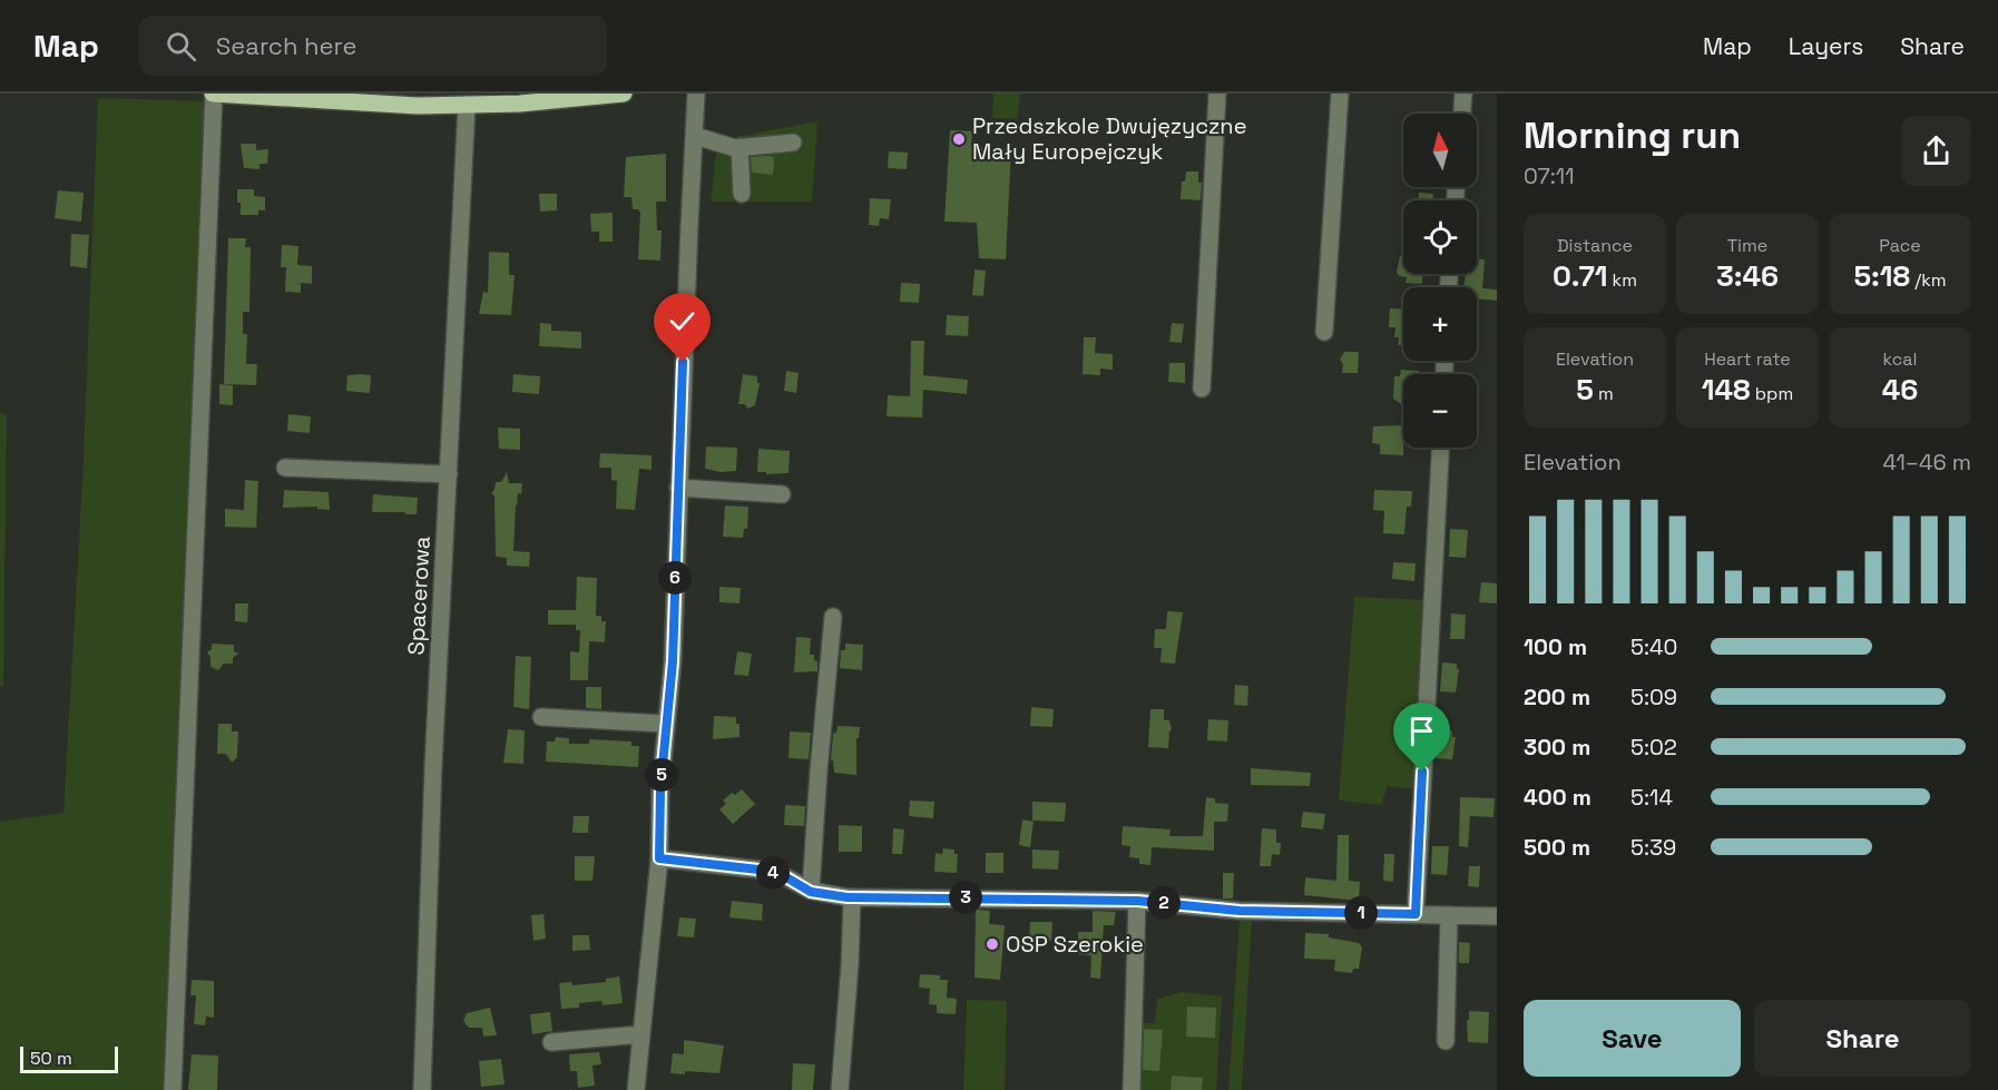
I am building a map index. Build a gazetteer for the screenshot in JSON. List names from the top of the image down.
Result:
{
  "streets": {
    "street": ["Spacerowa"]
  },
  "places": ["Przedszkole Dwujęzyczne Mały Europejczyk", "OSP Szerokie"],
  "scale_bar": "50 m",
  "north": "top",
  "page": {
    "header": "Map",
    "search": "Search here",
    "nav": ["Map", "Layers", "Share"],
    "heading": ["Morning run", "07:11"],
    "map_buttons": ["+", "−"],
    "stats": [
      ["Distance", "0.71 km"],
      ["Time", "3:46"],
      ["Pace", "5:18 /km"],
      ["Elevation", "5 m"],
      ["Heart rate", "148 bpm"],
      ["kcal", "46"]
    ],
    "chart": ["Elevation", "41–46 m"],
    "pins": [
      "6",
      "5",
      "4",
      "3",
      "2",
      "1"
    ],
    "list": [
      {
        "name": "100 m",
        "note": "5:40"
      },
      {
        "name": "200 m",
        "note": "5:09"
      },
      {
        "name": "300 m",
        "note": "5:02"
      },
      {
        "name": "400 m",
        "note": "5:14"
      },
      {
        "name": "500 m",
        "note": "5:39"
      }
    ],
    "buttons": ["Save", "Share"],
    "scale": "50 m"
  }
}
